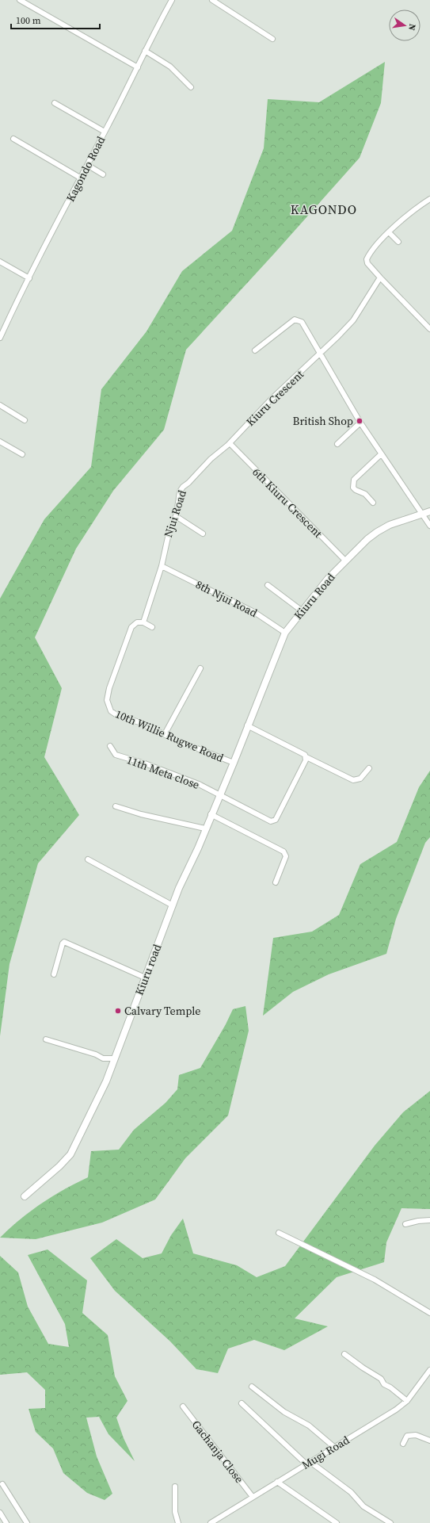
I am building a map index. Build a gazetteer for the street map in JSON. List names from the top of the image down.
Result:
{
  "streets": {
    "street": [
      "Kagondo Road",
      "Kiuru Crescent",
      "6th Kiuru Crescent",
      "Njui Road",
      "Kiuru Road",
      "8th Njui Road",
      "10th Willie Rugwe Road",
      "11th Meta close",
      "Kiuru road",
      "Gachanja Close",
      "Mugi Road"
    ]
  },
  "crossings": [
    ["Kiuru Crescent", "6th Kiuru Crescent"],
    ["Kiuru Crescent", "Njui Road"],
    ["6th Kiuru Crescent", "Njui Road"],
    ["6th Kiuru Crescent", "Kiuru Road"],
    ["Njui Road", "8th Njui Road"],
    ["Njui Road", "10th Willie Rugwe Road"],
    ["Kiuru Road", "8th Njui Road"],
    ["Kiuru Road", "Kiuru road"],
    ["10th Willie Rugwe Road", "Kiuru road"],
    ["11th Meta close", "Kiuru road"],
    ["Gachanja Close", "Mugi Road"]
  ],
  "districts": ["KAGONDO"],
  "places": ["British Shop", "Calvary Temple"],
  "scale_bar": "100 m",
  "north": "right"
}
